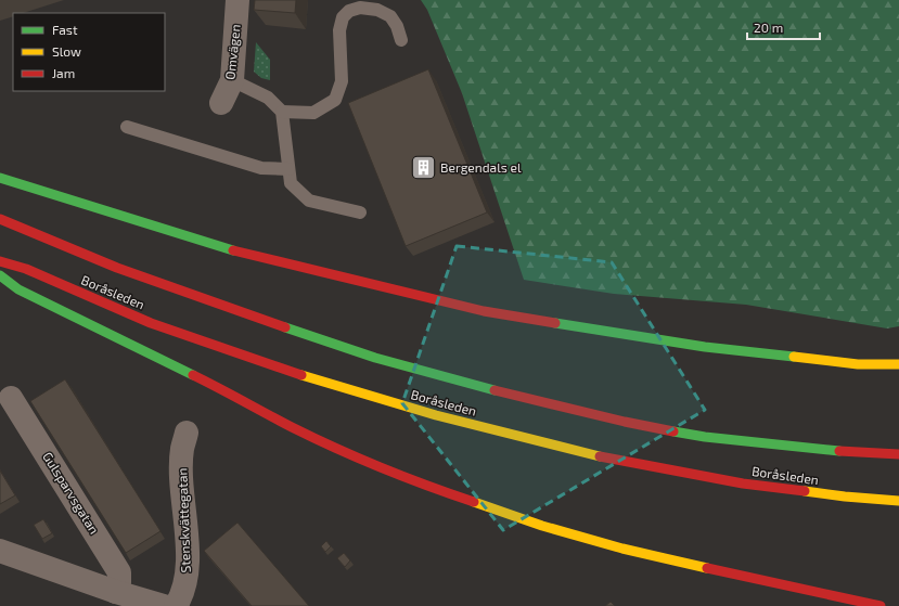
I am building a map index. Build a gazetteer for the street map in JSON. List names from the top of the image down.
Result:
{
  "streets": {
    "highway": ["Boråsleden"],
    "street": ["Omvägen", "Gulsparvsgatan", "Stenskvättegatan"]
  },
  "places": {
    "building": ["Bergendals el"]
  },
  "legend": ["Fast", "Slow", "Jam"],
  "scale_bar": "20 m"
}
